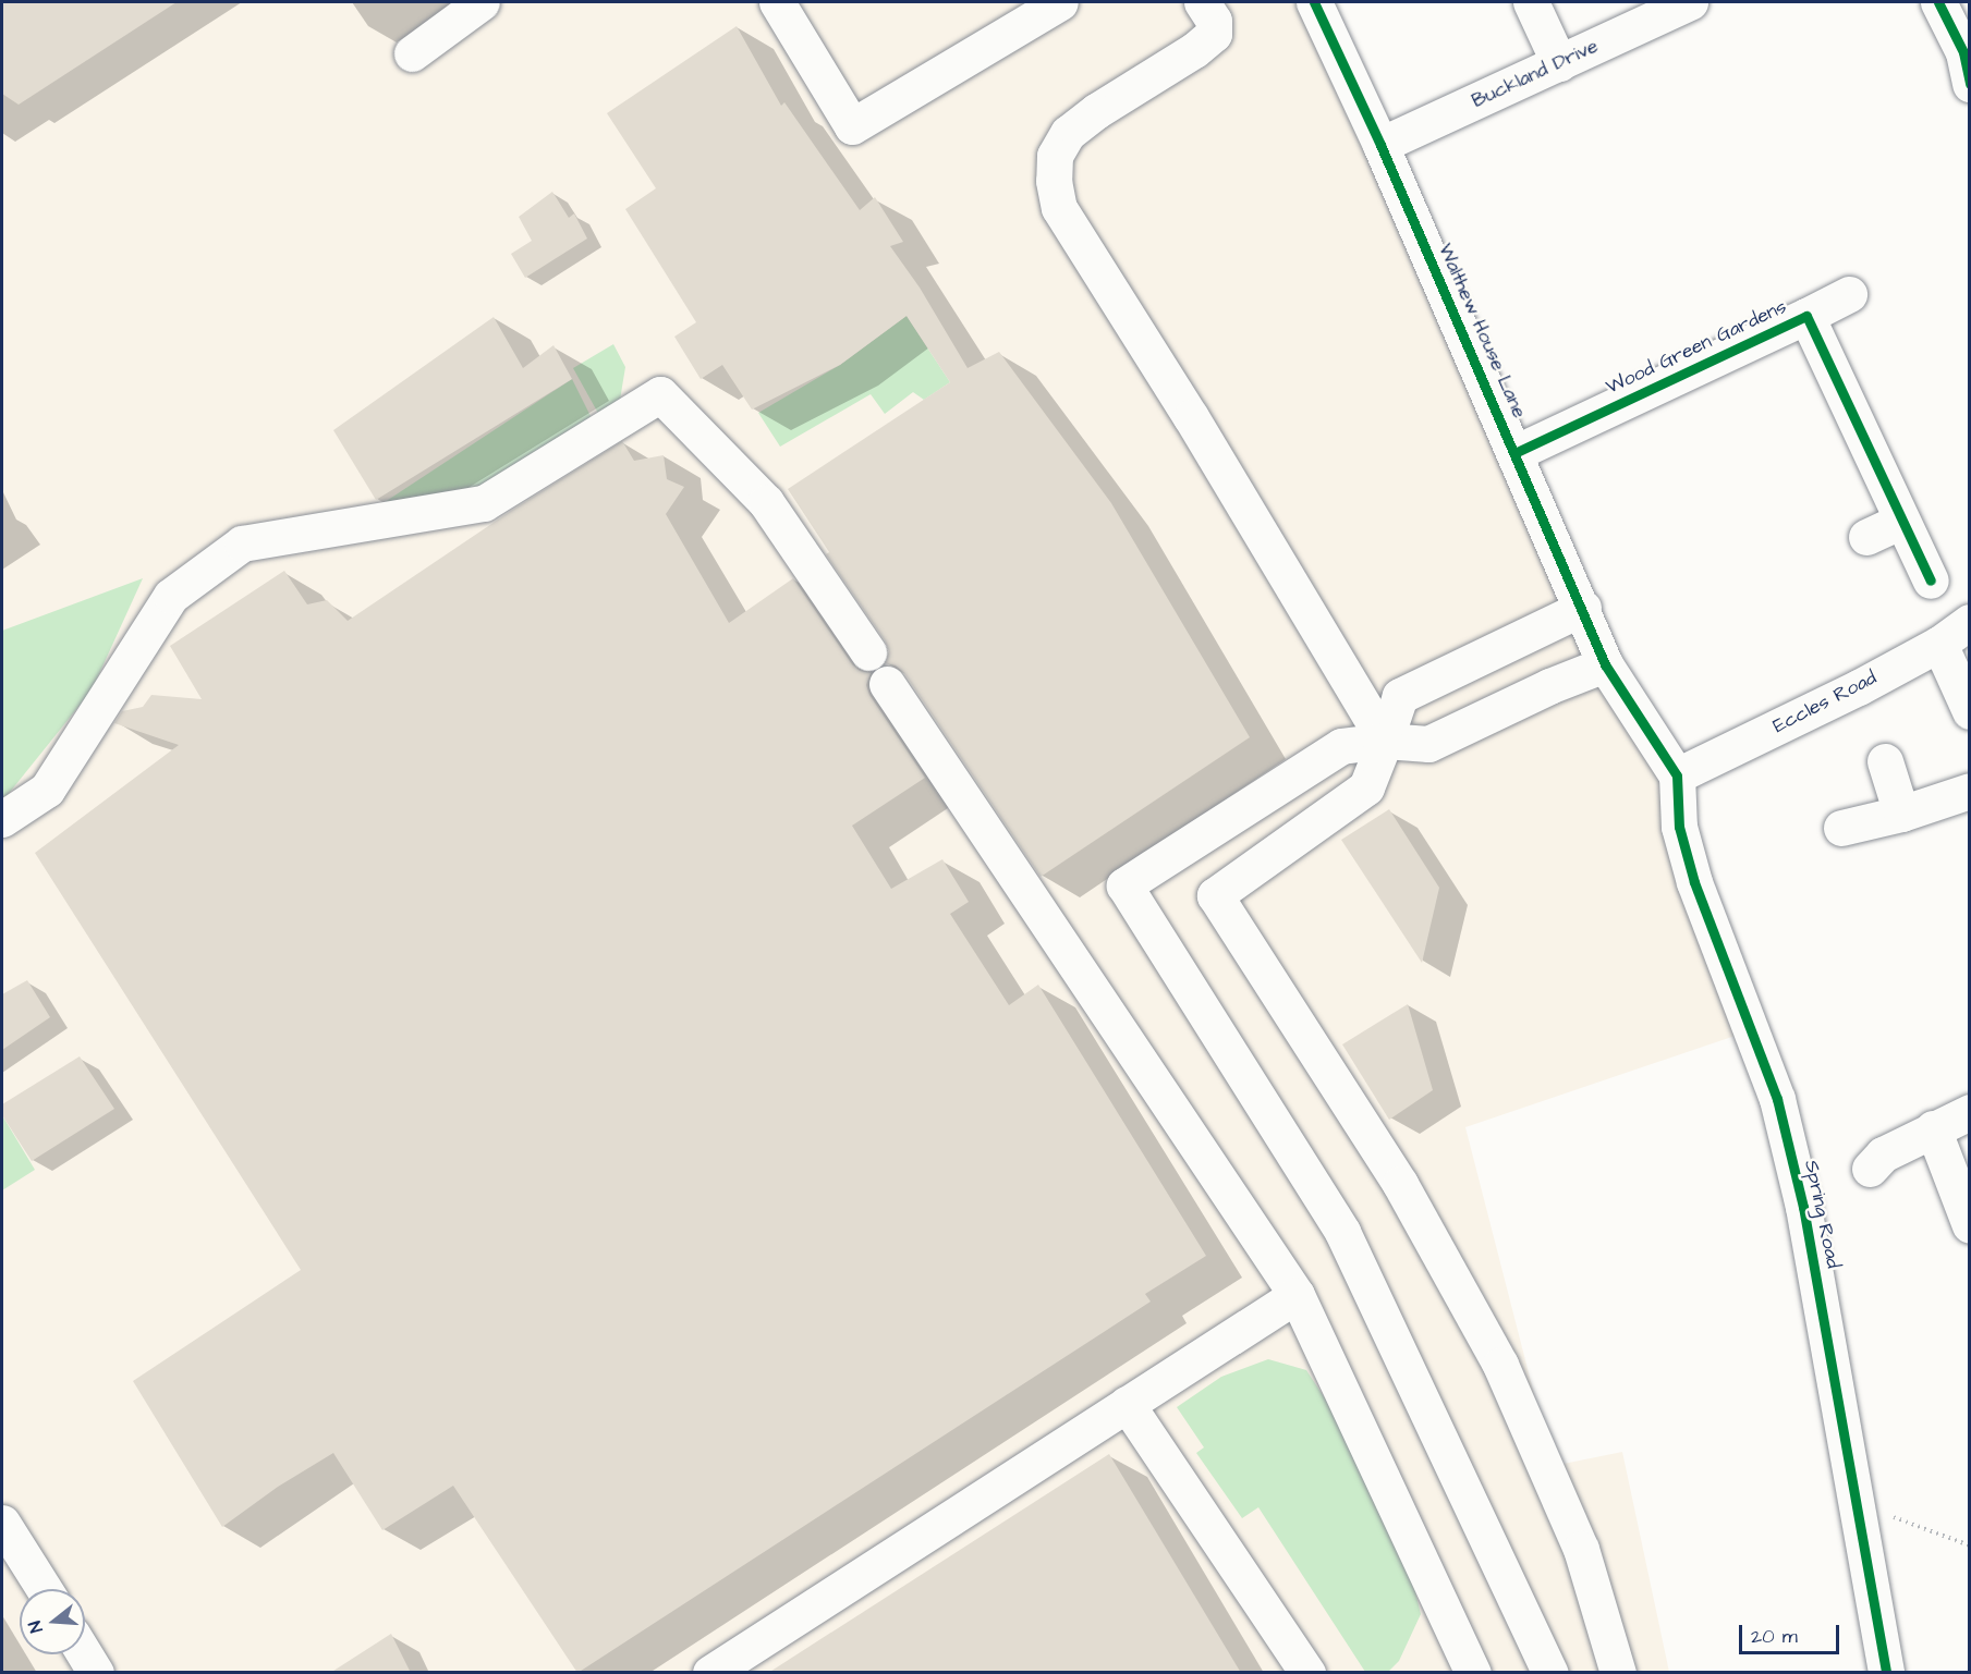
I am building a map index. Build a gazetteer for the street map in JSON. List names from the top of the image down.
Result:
{
  "streets": {
    "street": [
      "Buckland Drive",
      "Walthew House Lane",
      "Wood Green Gardens",
      "Eccles Road",
      "Spring Road"
    ]
  },
  "crossings": [
    ["Buckland Drive", "Walthew House Lane"],
    ["Walthew House Lane", "Wood Green Gardens"],
    ["Walthew House Lane", "Eccles Road"],
    ["Walthew House Lane", "Spring Road"],
    ["Eccles Road", "Spring Road"]
  ],
  "scale_bar": "20 m",
  "north": "left"
}
